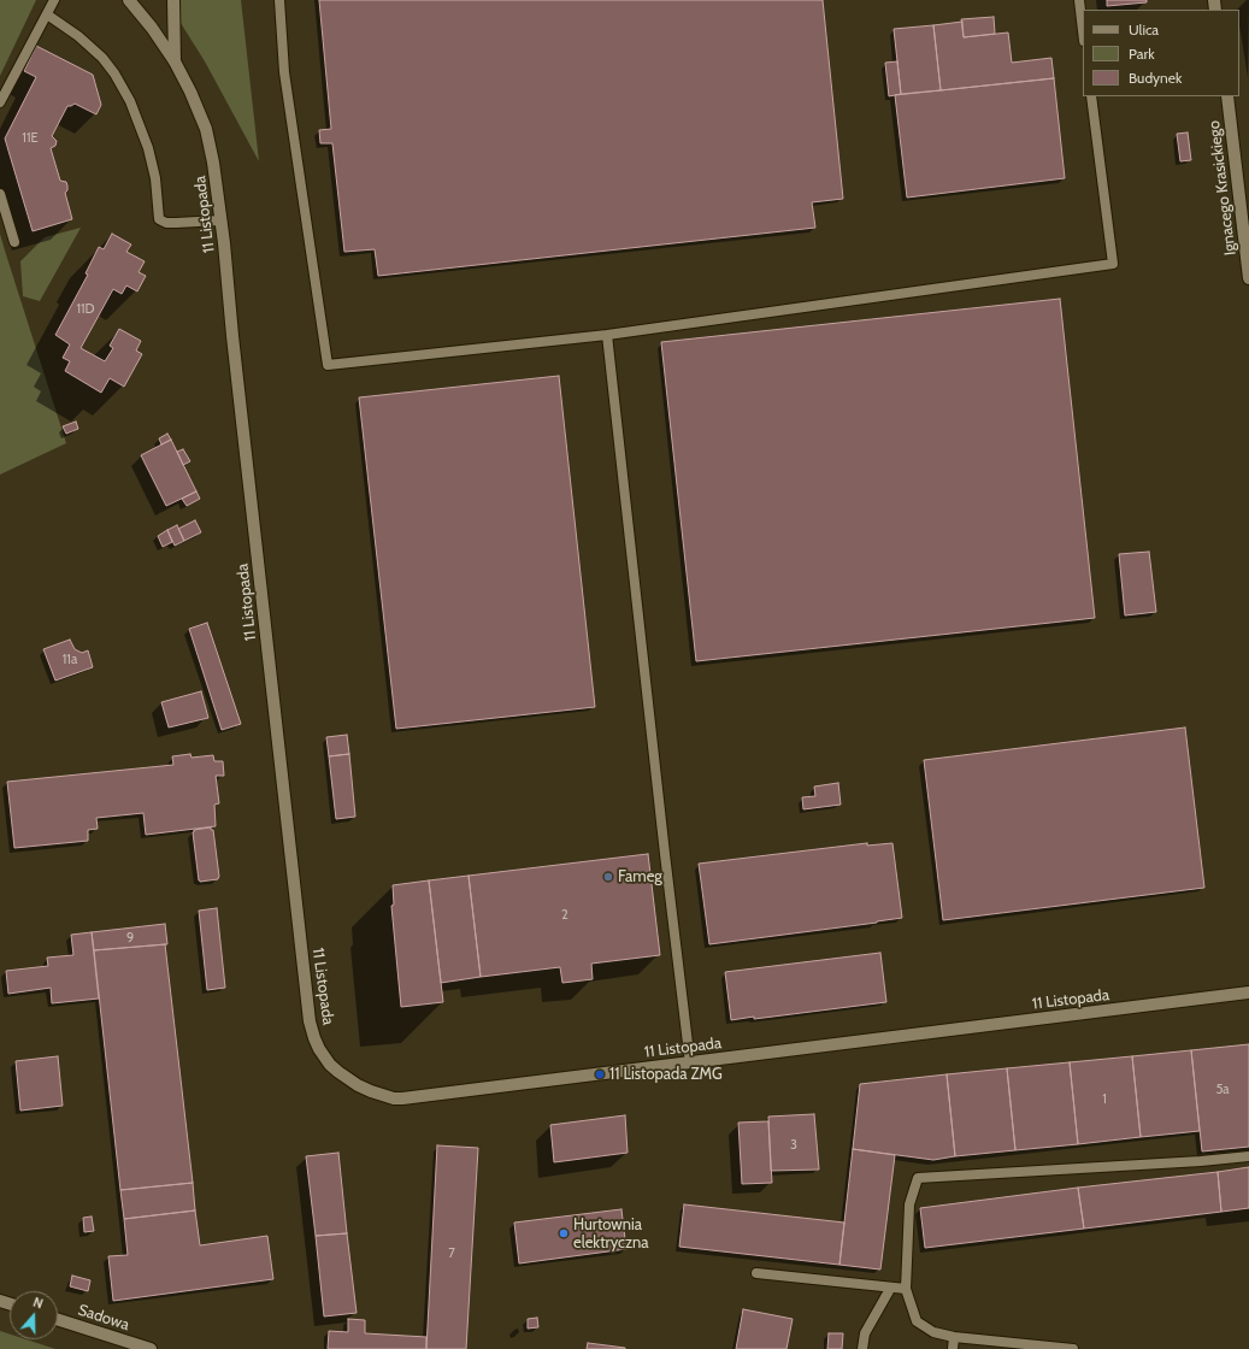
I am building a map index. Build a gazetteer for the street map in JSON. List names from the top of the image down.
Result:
{
  "streets": {
    "street": ["Ignacego Krasickiego", "11 Listopada", "Sadowa"]
  },
  "places": ["Fameg", "11 Listopada ZMG", "Hurtownia elektryczna"],
  "house_numbers": [
    "11E",
    "11D",
    "11a",
    "2",
    "9",
    "5a",
    "1",
    "3",
    "7"
  ],
  "legend": ["Ulica", "Park", "Budynek"],
  "north": "top"
}
